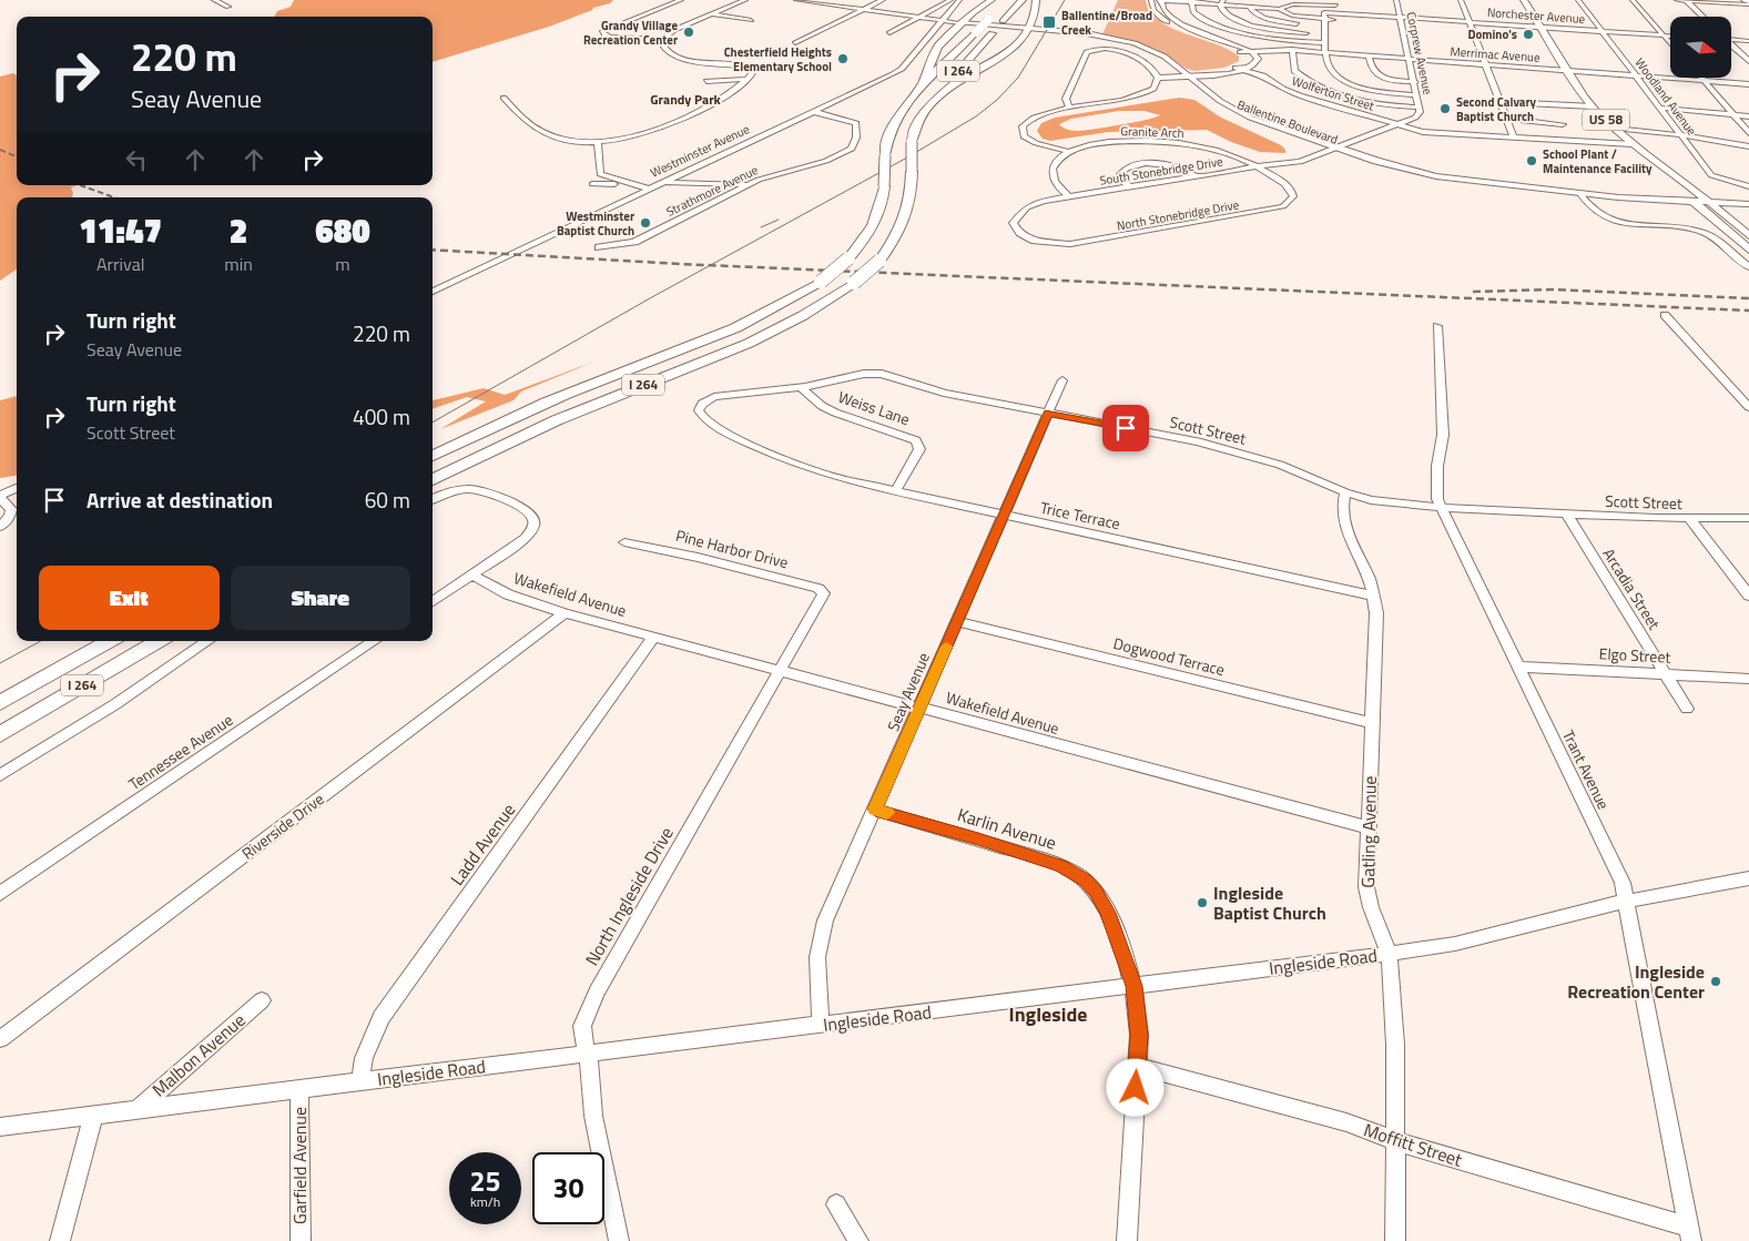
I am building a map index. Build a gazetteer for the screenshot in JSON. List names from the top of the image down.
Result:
{
  "streets": {
    "highway": ["I 264"],
    "main road": ["US 58", "Ballentine Boulevard"],
    "street": [
      "Norchester Avenue",
      "Corprew Avenue",
      "Merrimac Avenue",
      "Wolferton Street",
      "Woodland Avenue",
      "Granite Arch",
      "Westminster Avenue",
      "South Stonebridge Drive",
      "Strathmore Avenue",
      "North Stonebridge Drive",
      "Weiss Lane",
      "Scott Street",
      "Trice Terrace",
      "Pine Harbor Drive",
      "Arcadia Street",
      "Wakefield Avenue",
      "Elgo Street",
      "Dogwood Terrace",
      "Seay Avenue",
      "Tennessee Avenue",
      "Trant Avenue",
      "Riverside Drive",
      "Karlin Avenue",
      "Gatling Avenue",
      "Ladd Avenue",
      "North Ingleside Drive",
      "Ingleside Road",
      "Malbon Avenue",
      "Moffitt Street",
      "Garfield Avenue"
    ]
  },
  "crossings": [
    ["Norchester Avenue", "Corprew Avenue"],
    ["Norchester Avenue", "Woodland Avenue"],
    ["Norchester Avenue", "US 58"],
    ["Corprew Avenue", "Merrimac Avenue"],
    ["Corprew Avenue", "Wolferton Street"],
    ["Corprew Avenue", "Ballentine Boulevard"],
    ["Corprew Avenue", "South Stonebridge Drive"],
    ["Merrimac Avenue", "Woodland Avenue"],
    ["Merrimac Avenue", "US 58"],
    ["Wolferton Street", "US 58"],
    ["US 58", "Ballentine Boulevard"],
    ["Ballentine Boulevard", "Westminster Avenue"],
    ["Ballentine Boulevard", "South Stonebridge Drive"],
    ["Granite Arch", "South Stonebridge Drive"],
    ["Granite Arch", "North Stonebridge Drive"],
    ["Westminster Avenue", "Strathmore Avenue"],
    ["South Stonebridge Drive", "North Stonebridge Drive"],
    ["Weiss Lane", "Scott Street"],
    ["Weiss Lane", "Trice Terrace"],
    ["Scott Street", "Trice Terrace"],
    ["Scott Street", "Arcadia Street"],
    ["Scott Street", "Seay Avenue"],
    ["Scott Street", "Trant Avenue"],
    ["Scott Street", "Gatling Avenue"],
    ["Trice Terrace", "Seay Avenue"],
    ["Trice Terrace", "Gatling Avenue"],
    ["Pine Harbor Drive", "North Ingleside Drive"],
    ["Arcadia Street", "Elgo Street"],
    ["Wakefield Avenue", "Seay Avenue"],
    ["Wakefield Avenue", "Riverside Drive"],
    ["Wakefield Avenue", "Gatling Avenue"],
    ["Wakefield Avenue", "Ladd Avenue"],
    ["Wakefield Avenue", "North Ingleside Drive"],
    ["Elgo Street", "Trant Avenue"],
    ["Dogwood Terrace", "Seay Avenue"],
    ["Dogwood Terrace", "Gatling Avenue"],
    ["Seay Avenue", "Karlin Avenue"],
    ["Seay Avenue", "Ingleside Road"],
    ["Trant Avenue", "Ingleside Road"],
    ["Trant Avenue", "Moffitt Street"],
    ["Karlin Avenue", "Ingleside Road"],
    ["Karlin Avenue", "Moffitt Street"],
    ["Gatling Avenue", "Ingleside Road"],
    ["Gatling Avenue", "Moffitt Street"],
    ["Ladd Avenue", "Ingleside Road"],
    ["North Ingleside Drive", "Ingleside Road"],
    ["Ingleside Road", "Malbon Avenue"],
    ["Ingleside Road", "Garfield Avenue"]
  ],
  "districts": ["Grandy Park", "Ingleside"],
  "places": {
    "transit": ["Ballentine/Broad Creek"],
    "other": [
      "Grandy Village Recreation Center",
      "Domino's",
      "Chesterfield Heights Elementary School",
      "Second Calvary Baptist Church",
      "School Plant / Maintenance Facility",
      "Westminster Baptist Church",
      "Ingleside Baptist Church",
      "Ingleside Recreation Center"
    ]
  },
  "north": "right",
  "page": {
    "turn": ["220 m", "Seay Avenue"],
    "eta": [
      "11:47",
      "Arrival",
      "2",
      "min",
      "680",
      "m"
    ],
    "list": [
      {
        "name": "Turn right",
        "note": "Seay Avenue",
        "value": "220 m"
      },
      {
        "name": "Turn right",
        "note": "Scott Street",
        "value": "400 m"
      },
      {
        "name": "Arrive at destination",
        "value": "60 m"
      }
    ],
    "buttons": ["Exit", "Share"],
    "speed": "25 km/h",
    "limit": "30"
  }
}
